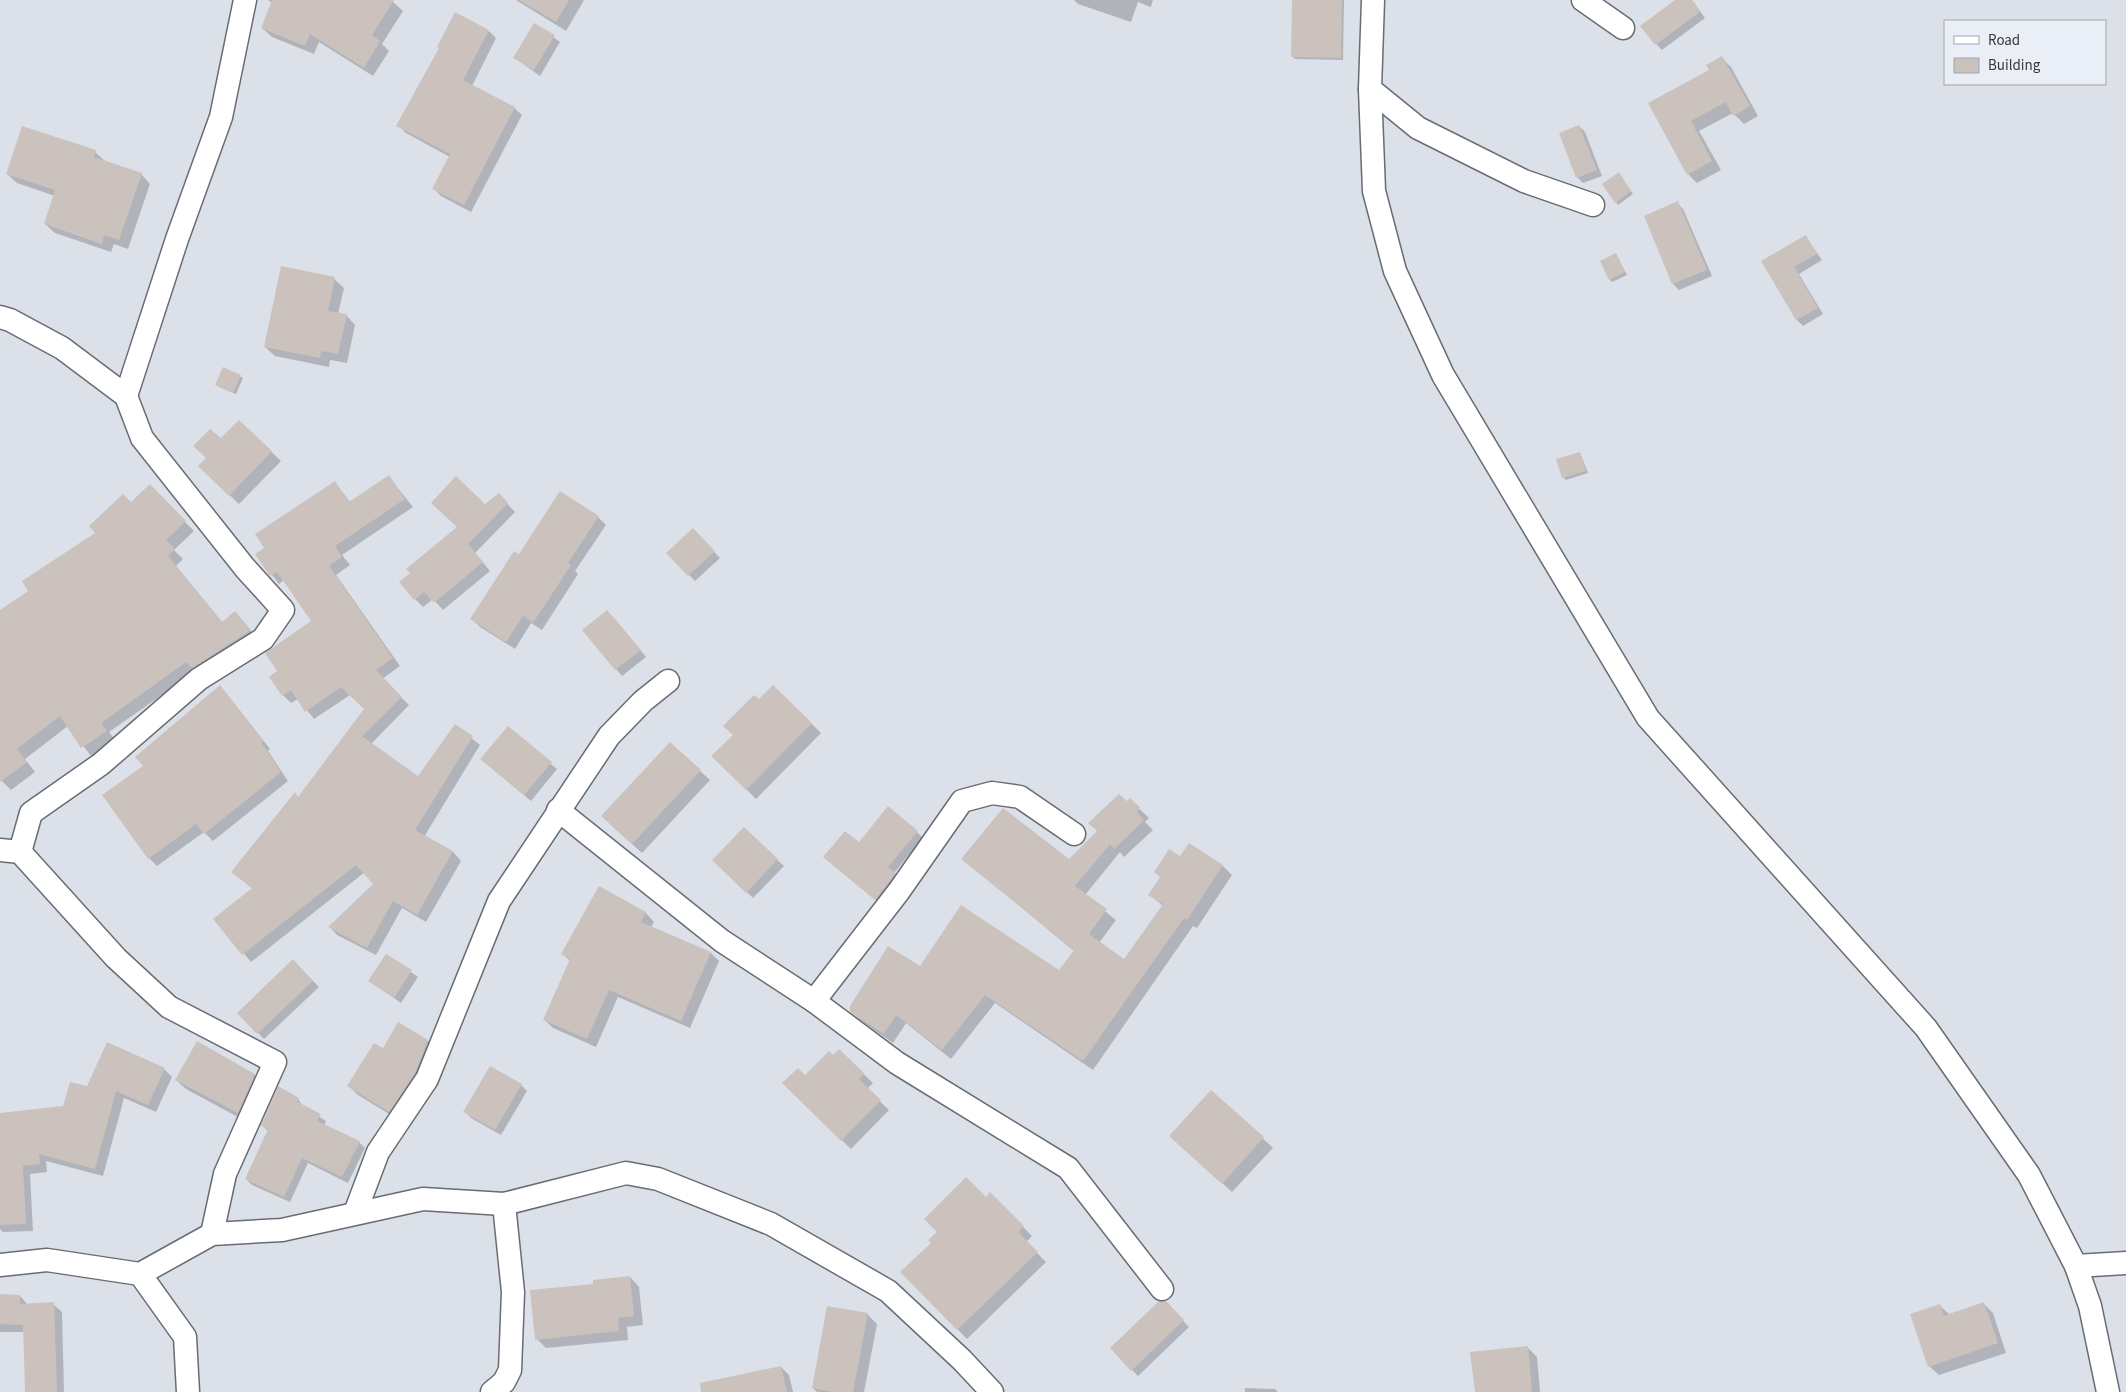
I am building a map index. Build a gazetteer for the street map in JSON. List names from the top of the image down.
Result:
{
  "legend": ["Road", "Building"]
}
